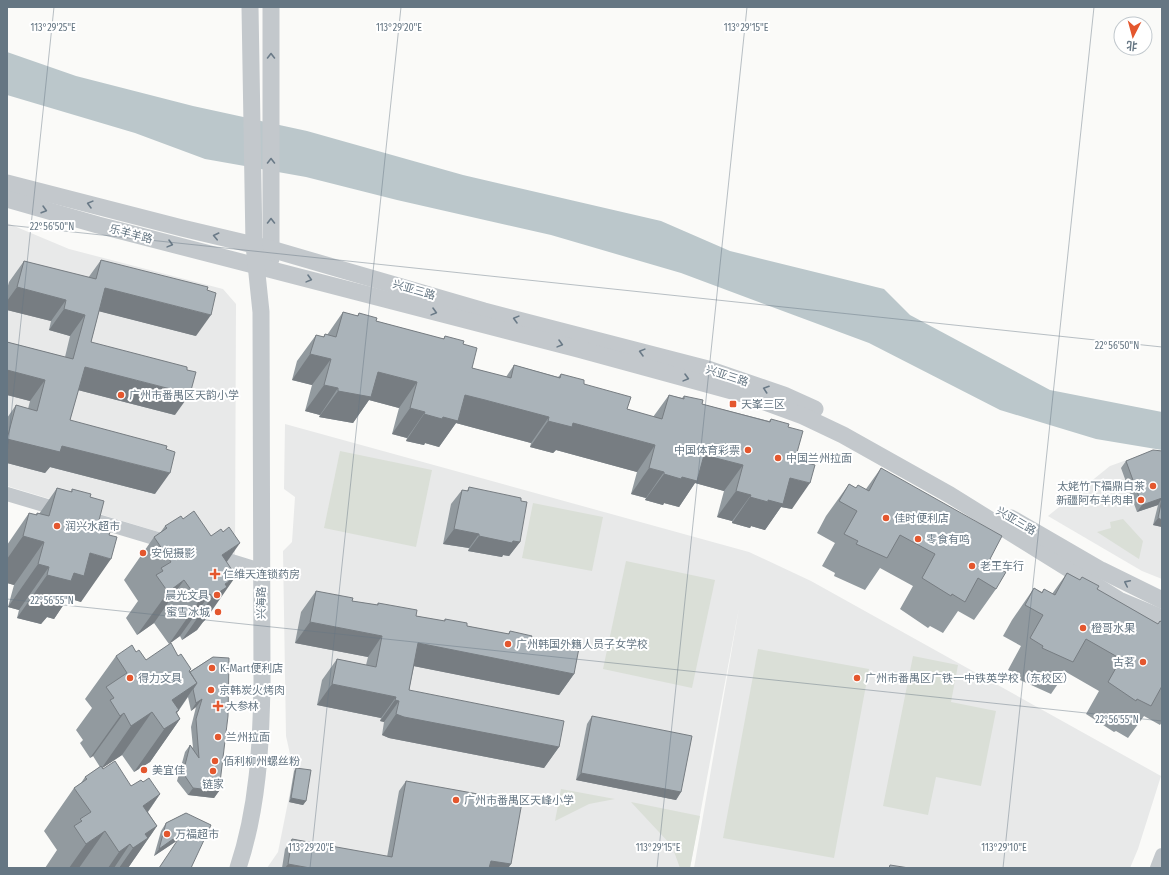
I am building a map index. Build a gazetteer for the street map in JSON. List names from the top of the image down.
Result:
{
  "streets": {
    "street": ["乐羊羊路", "兴亚三路", "兴海路"]
  },
  "crossings": [
    ["乐羊羊路", "兴亚三路"],
    ["乐羊羊路", "兴海路"],
    ["兴亚三路", "兴海路"]
  ],
  "places": {
    "other": [
      "广州市番禺区天韵小学",
      "中国体育彩票",
      "中国兰州拉面",
      "太姥竹下福鼎白茶",
      "新疆阿布羊肉串",
      "佳时便利店",
      "润兴水超市",
      "零食有鸣",
      "安倪摄影",
      "老王车行",
      "晨光文具",
      "蜜雪冰城",
      "橙哥水果",
      "广州韩国外籍人员子女学校",
      "古茗",
      "K-Mart便利店",
      "得力文具",
      "广州市番禺区广铁一中铁英学校（东校区）",
      "京韩炭火烤肉",
      "兰州拉面",
      "佰利柳州螺丝粉",
      "美宜佳",
      "链家",
      "广州市番禺区天峰小学",
      "万福超市"
    ],
    "transit": ["天峯三区"],
    "health": ["仁维天连锁药房", "大参林"]
  },
  "north": "bottom",
  "coordinates": [
    "113°29'25\"E",
    "113°29'20\"E",
    "113°29'15\"E",
    "22°56'50\"N",
    "22°56'55\"N",
    "113°29'10\"E"
  ]
}
